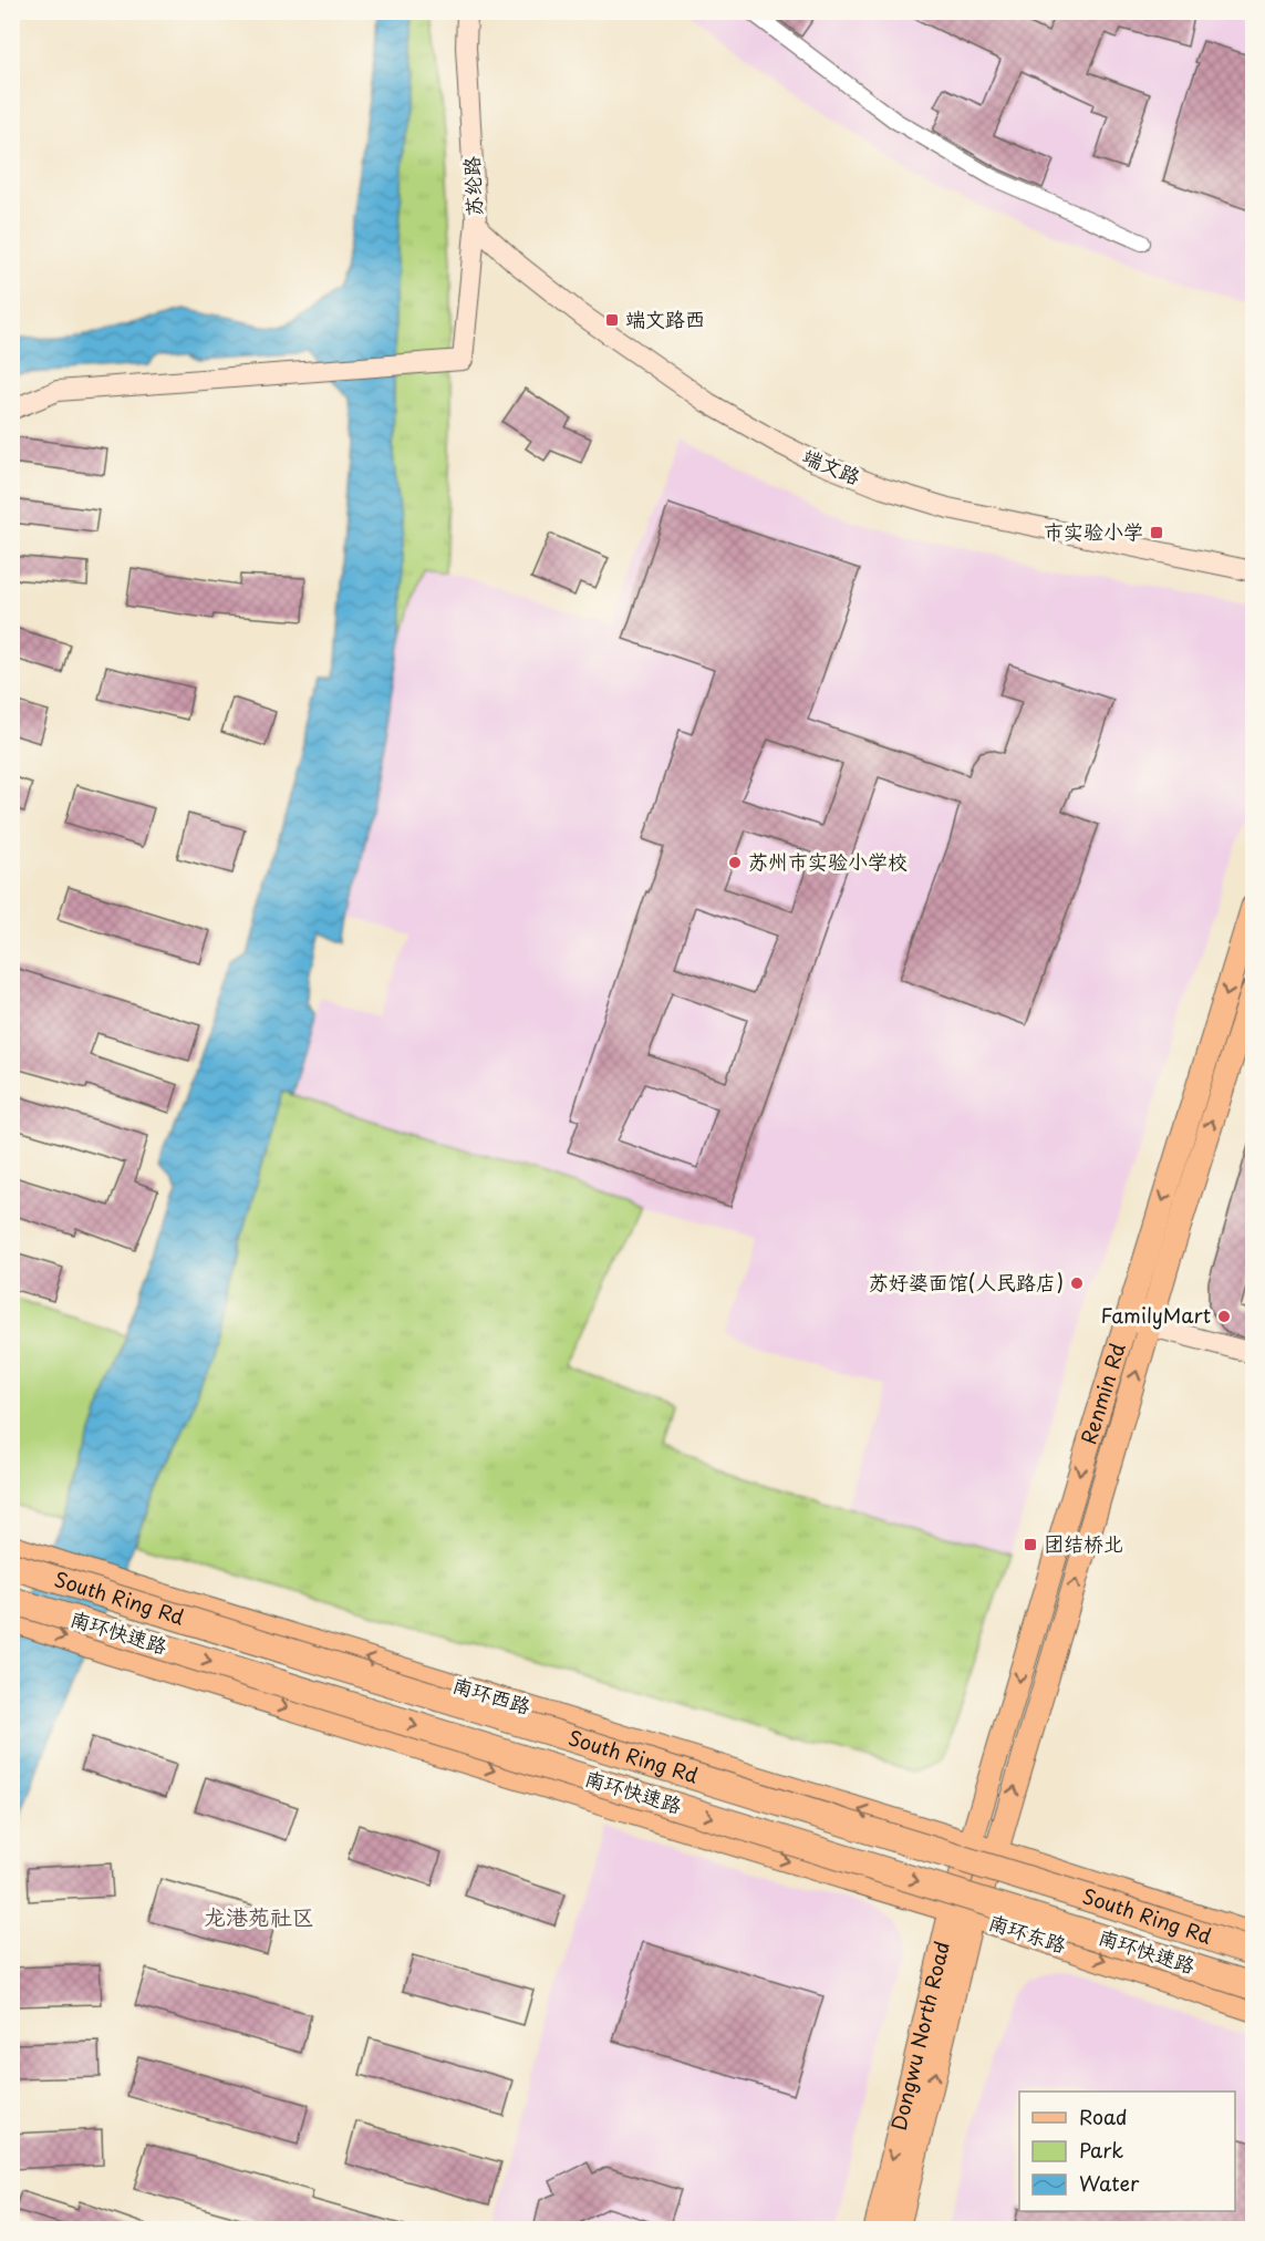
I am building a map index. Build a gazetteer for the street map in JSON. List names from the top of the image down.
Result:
{
  "streets": {
    "highway": ["South Ring Rd", "南环快速路"],
    "main road": [
      "Renmin Rd",
      "南环西路",
      "南环东路",
      "Dongwu North Road"
    ],
    "street": ["苏纶路", "端文路"]
  },
  "crossings": [
    ["苏纶路", "端文路"],
    ["Renmin Rd", "南环西路"],
    ["Renmin Rd", "Dongwu North Road"],
    ["South Ring Rd", "南环西路"],
    ["南环西路", "Dongwu North Road"],
    ["南环东路", "Dongwu North Road"]
  ],
  "one_way": ["南环快速路"],
  "districts": ["龙港苑社区"],
  "places": {
    "transit": ["端文路西", "市实验小学", "团结桥北"],
    "other": ["苏州市实验小学校", "苏好婆面馆(人民路店)", "FamilyMart"]
  },
  "legend": ["Road", "Park", "Water"]
}
